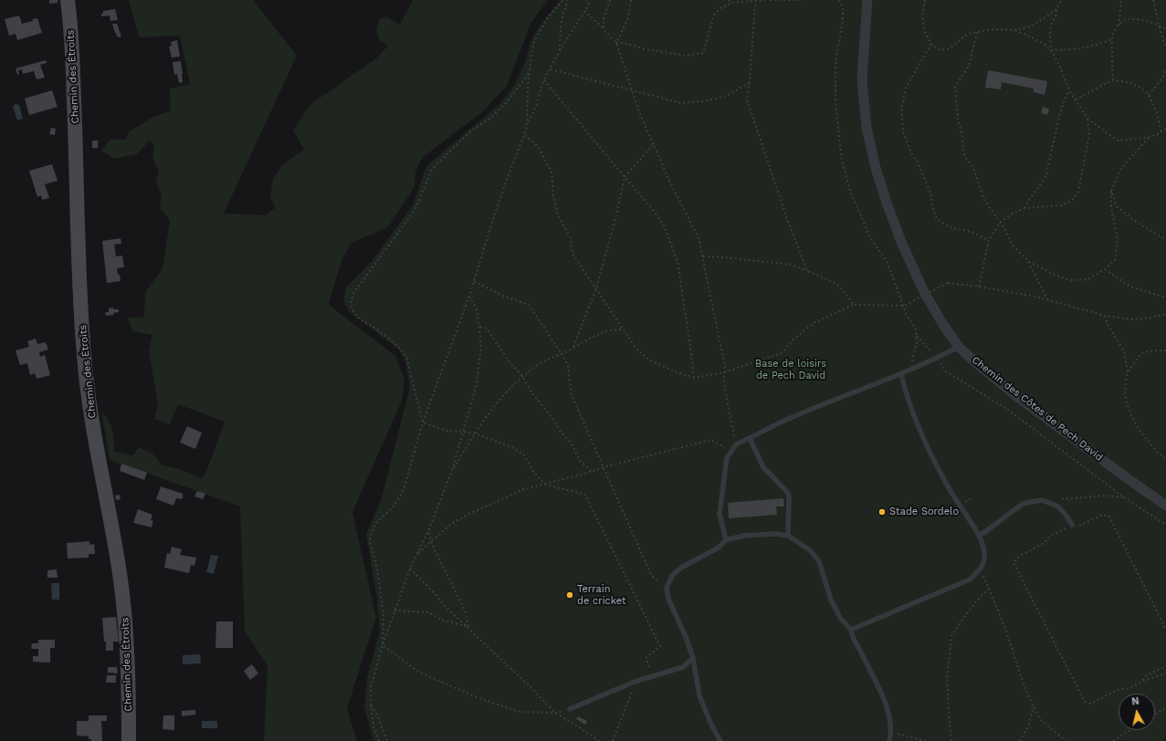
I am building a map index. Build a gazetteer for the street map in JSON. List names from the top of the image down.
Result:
{
  "streets": {
    "main road": ["Chemin des Étroits"],
    "street": ["Chemin des Côtes de Pech David"]
  },
  "parks": ["Base de loisirs de Pech David"],
  "places": ["Stade Sordelo", "Terrain de cricket"],
  "north": "top"
}
